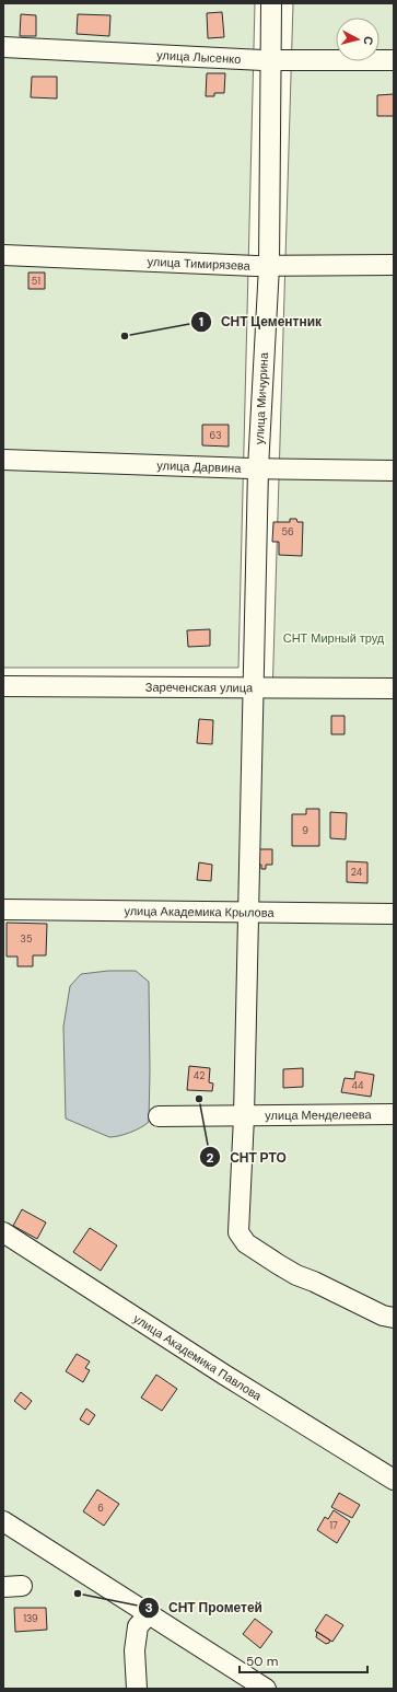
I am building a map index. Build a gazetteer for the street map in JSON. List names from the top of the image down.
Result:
{
  "streets": {
    "street": [
      "улица Лысенко",
      "улица Тимирязева",
      "улица Мичурина",
      "улица Дарвина",
      "Зареченская улица",
      "улица Академика Крылова",
      "улица Менделеева",
      "улица Академика Павлова"
    ]
  },
  "crossings": [
    ["улица Лысенко", "улица Мичурина"],
    ["улица Тимирязева", "улица Мичурина"],
    ["улица Мичурина", "улица Дарвина"],
    ["улица Мичурина", "Зареченская улица"],
    ["улица Мичурина", "улица Академика Крылова"],
    ["улица Мичурина", "улица Менделеева"]
  ],
  "parks": ["СНТ Мирный труд"],
  "places": ["СНТ Цементник", "СНТ РТО", "СНТ Прометей"],
  "house_numbers": [
    "51",
    "63",
    "56",
    "9",
    "24",
    "35",
    "42",
    "44",
    "6",
    "17",
    "139"
  ],
  "scale_bar": "50 m",
  "north": "right"
}
